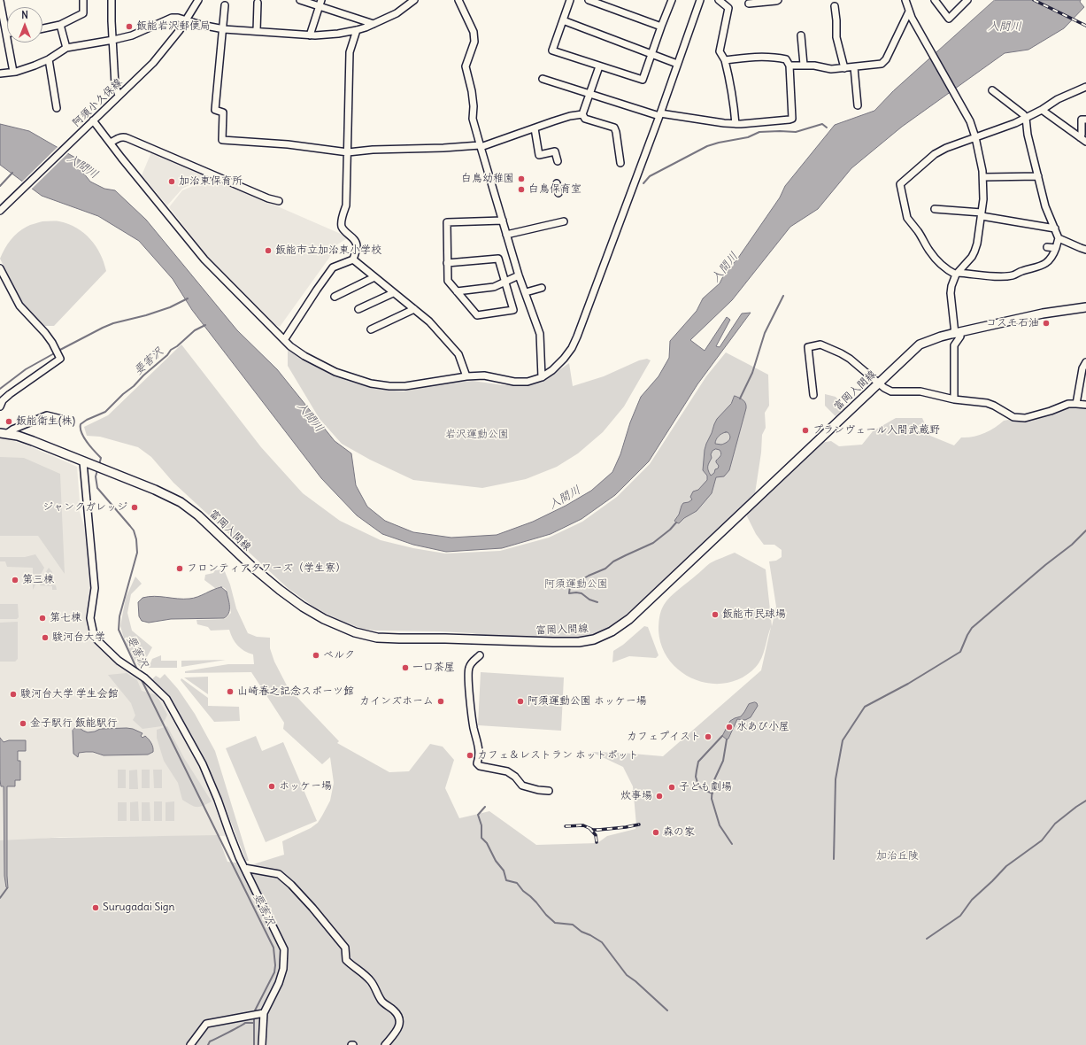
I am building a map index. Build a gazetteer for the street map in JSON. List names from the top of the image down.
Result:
{
  "streets": {
    "main road": ["富岡入間線"],
    "street": ["阿須小久保線"]
  },
  "water": ["入間川", "要害沢"],
  "parks": ["岩沢運動公園", "阿須運動公園", "加治丘陵"],
  "places": [
    "飯能岩沢郵便局",
    "白鳥幼稚園",
    "加治東保育所",
    "白鳥保育室",
    "飯能市立加治東小学校",
    "コスモ石油",
    "飯能衛生(株)",
    "プランヴェール入間武蔵野",
    "ジャンクガレッジ",
    "フロンティアタワーズ（学生寮）",
    "第三棟",
    "飯能市民球場",
    "第七棟",
    "駿河台大学",
    "ベルク",
    "一口茶屋",
    "山崎春之記念スポーツ館",
    "駿河台大学 学生会館",
    "カインズホーム",
    "阿須運動公園 ホッケー場",
    "金子駅行 飯能駅行",
    "水あび小屋",
    "カフェプイスト",
    "カフェ＆レストラン ホットポット",
    "ホッケー場",
    "子ども劇場",
    "炊事場",
    "森の家",
    "Surugadai Sign"
  ],
  "north": "top"
}
